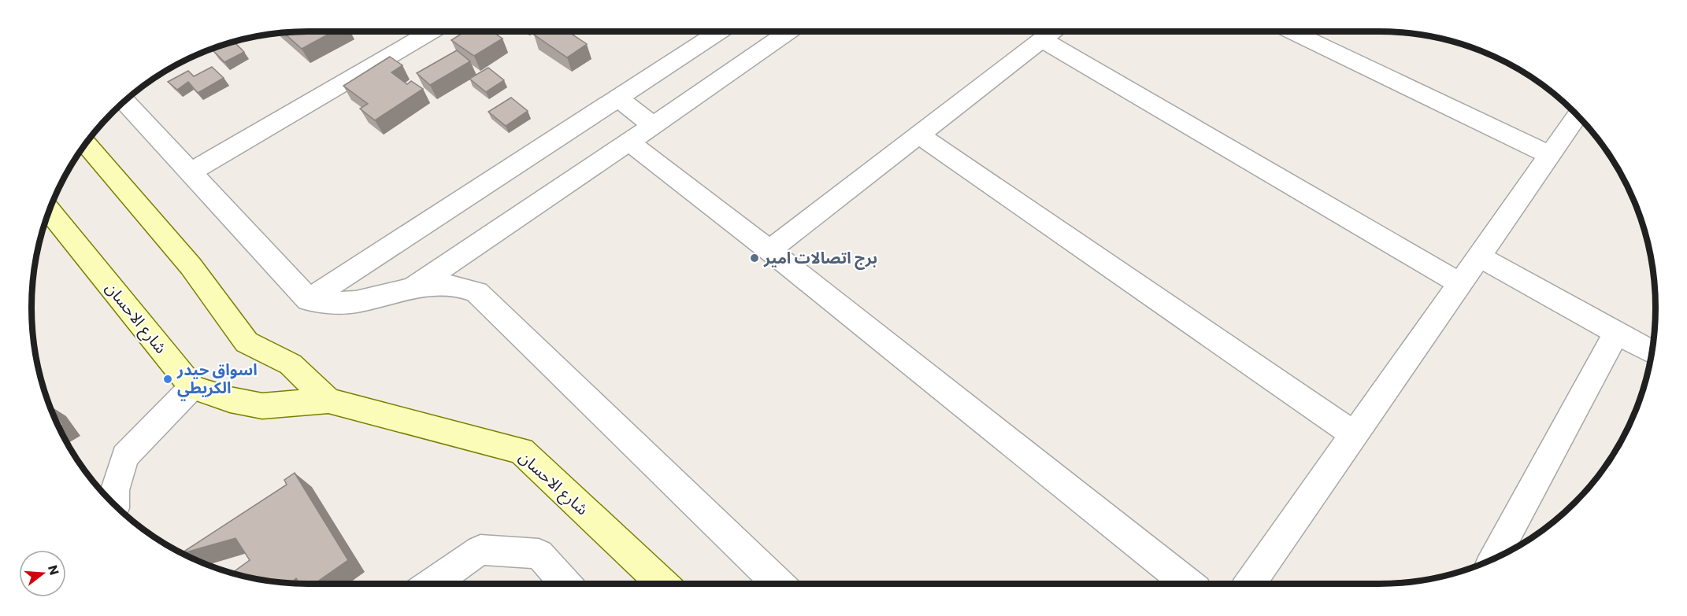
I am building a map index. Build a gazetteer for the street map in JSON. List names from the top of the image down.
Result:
{
  "streets": {
    "street": ["شارع الاحسان"]
  },
  "places": ["برج اتصالات امير", "اسواق حيدر الكريطي"],
  "north": "right"
}
